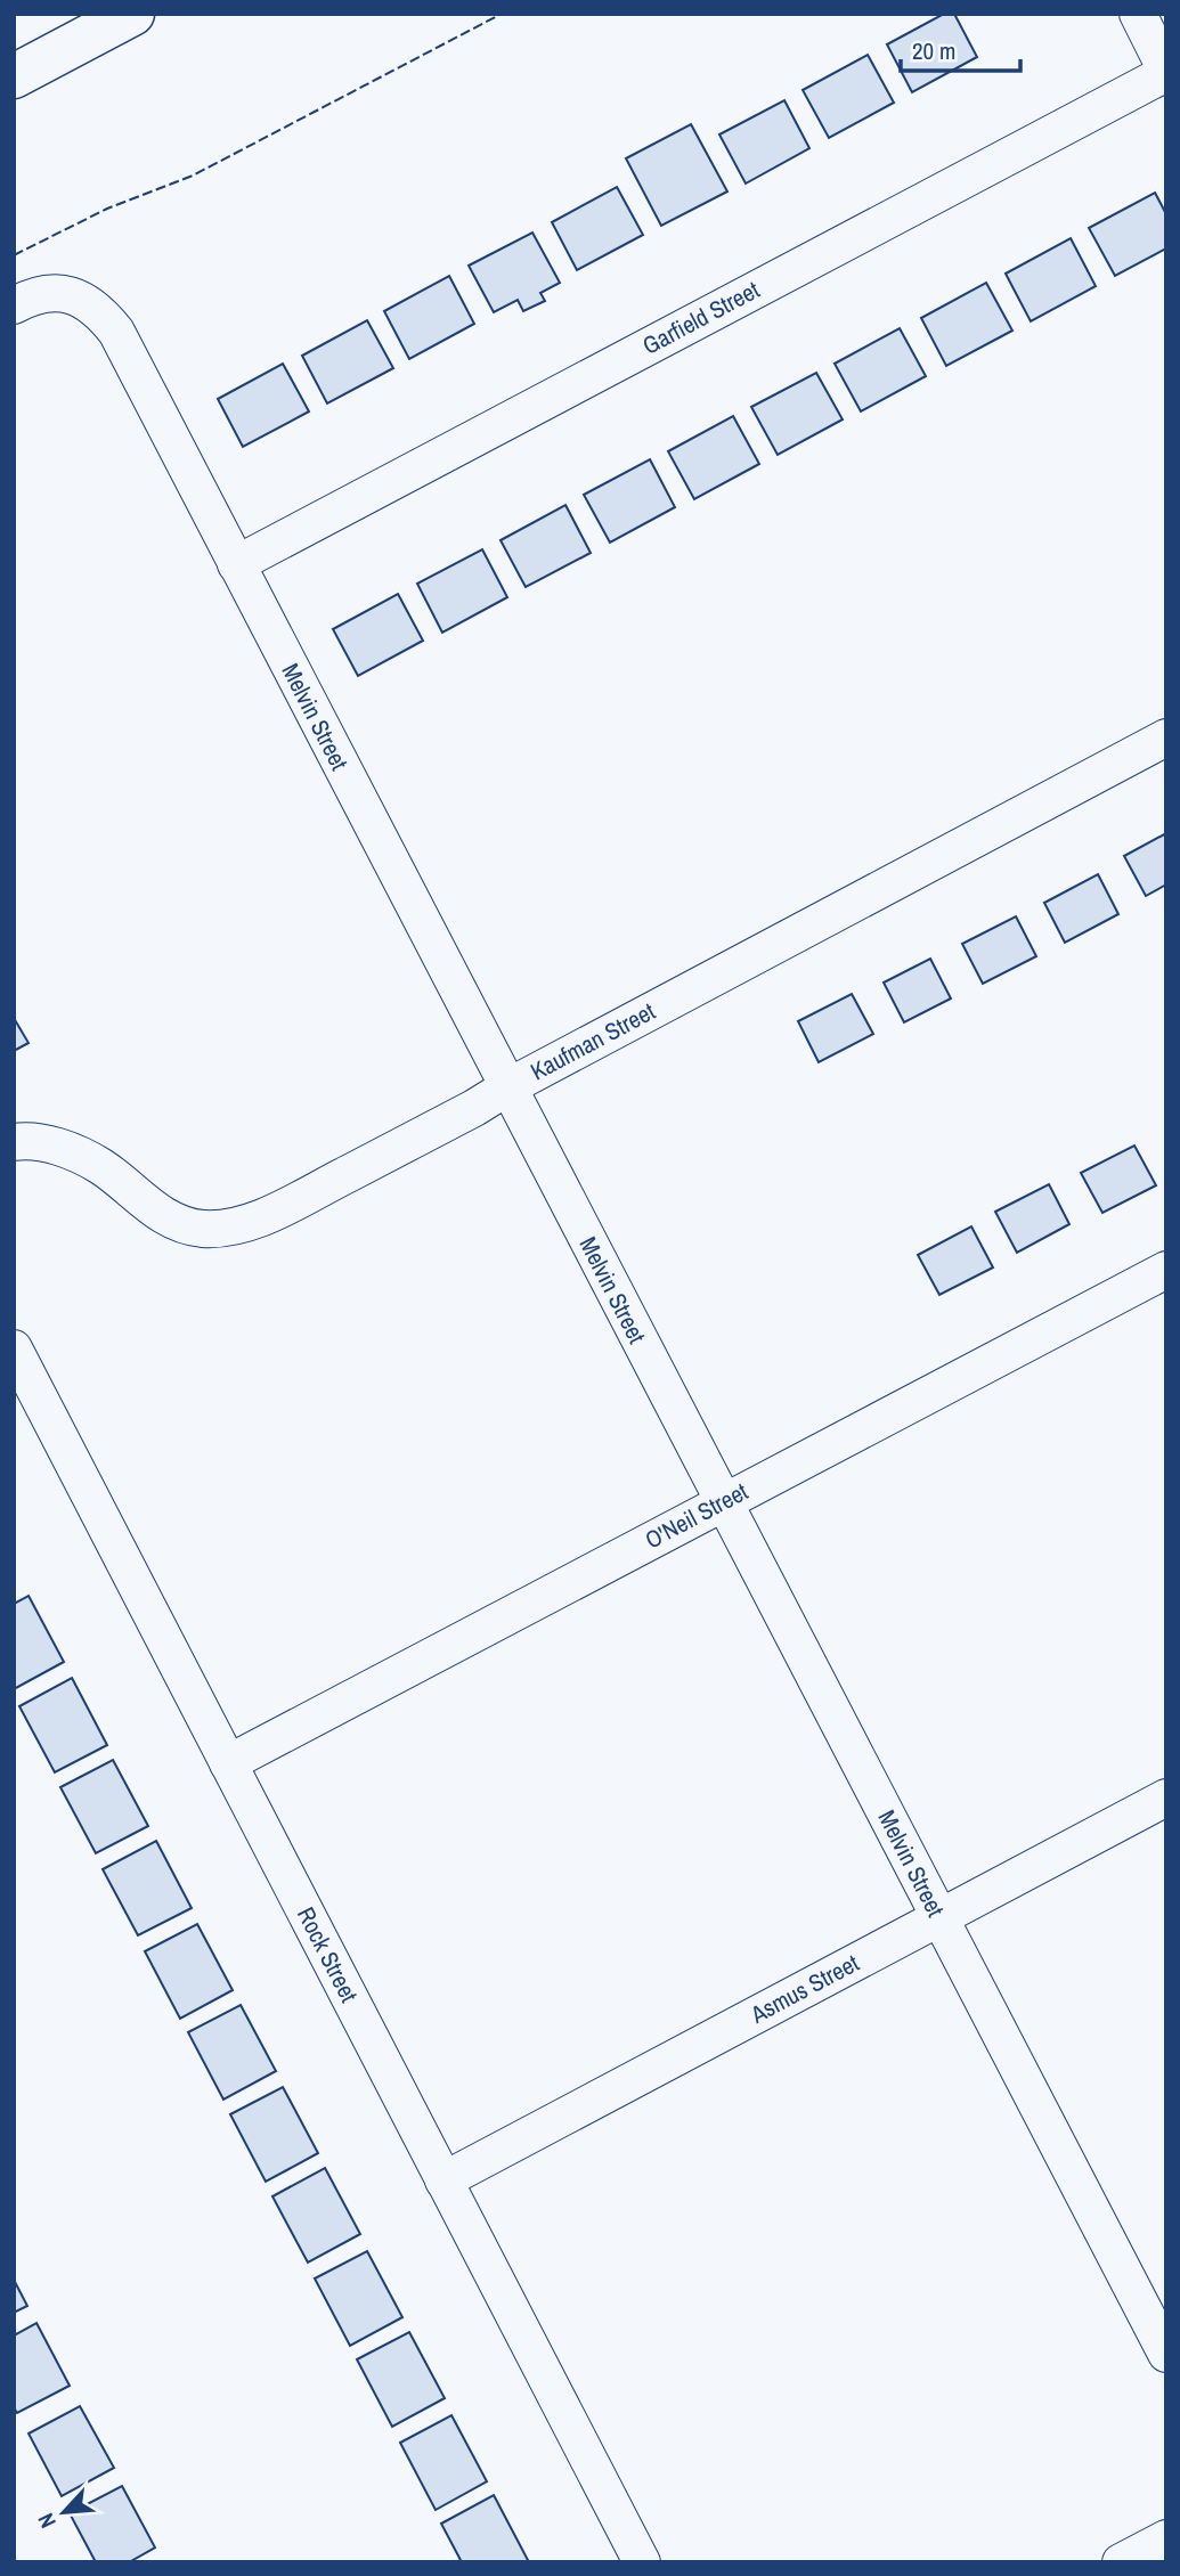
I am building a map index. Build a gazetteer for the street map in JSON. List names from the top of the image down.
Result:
{
  "streets": {
    "street": [
      "Garfield Street",
      "Melvin Street",
      "Kaufman Street",
      "O'Neil Street",
      "Rock Street",
      "Asmus Street"
    ]
  },
  "crossings": [
    ["Garfield Street", "Melvin Street"],
    ["Melvin Street", "Kaufman Street"],
    ["Melvin Street", "O'Neil Street"],
    ["Melvin Street", "Asmus Street"],
    ["O'Neil Street", "Rock Street"],
    ["Rock Street", "Asmus Street"]
  ],
  "scale_bar": "20 m",
  "north": "bottom left"
}
